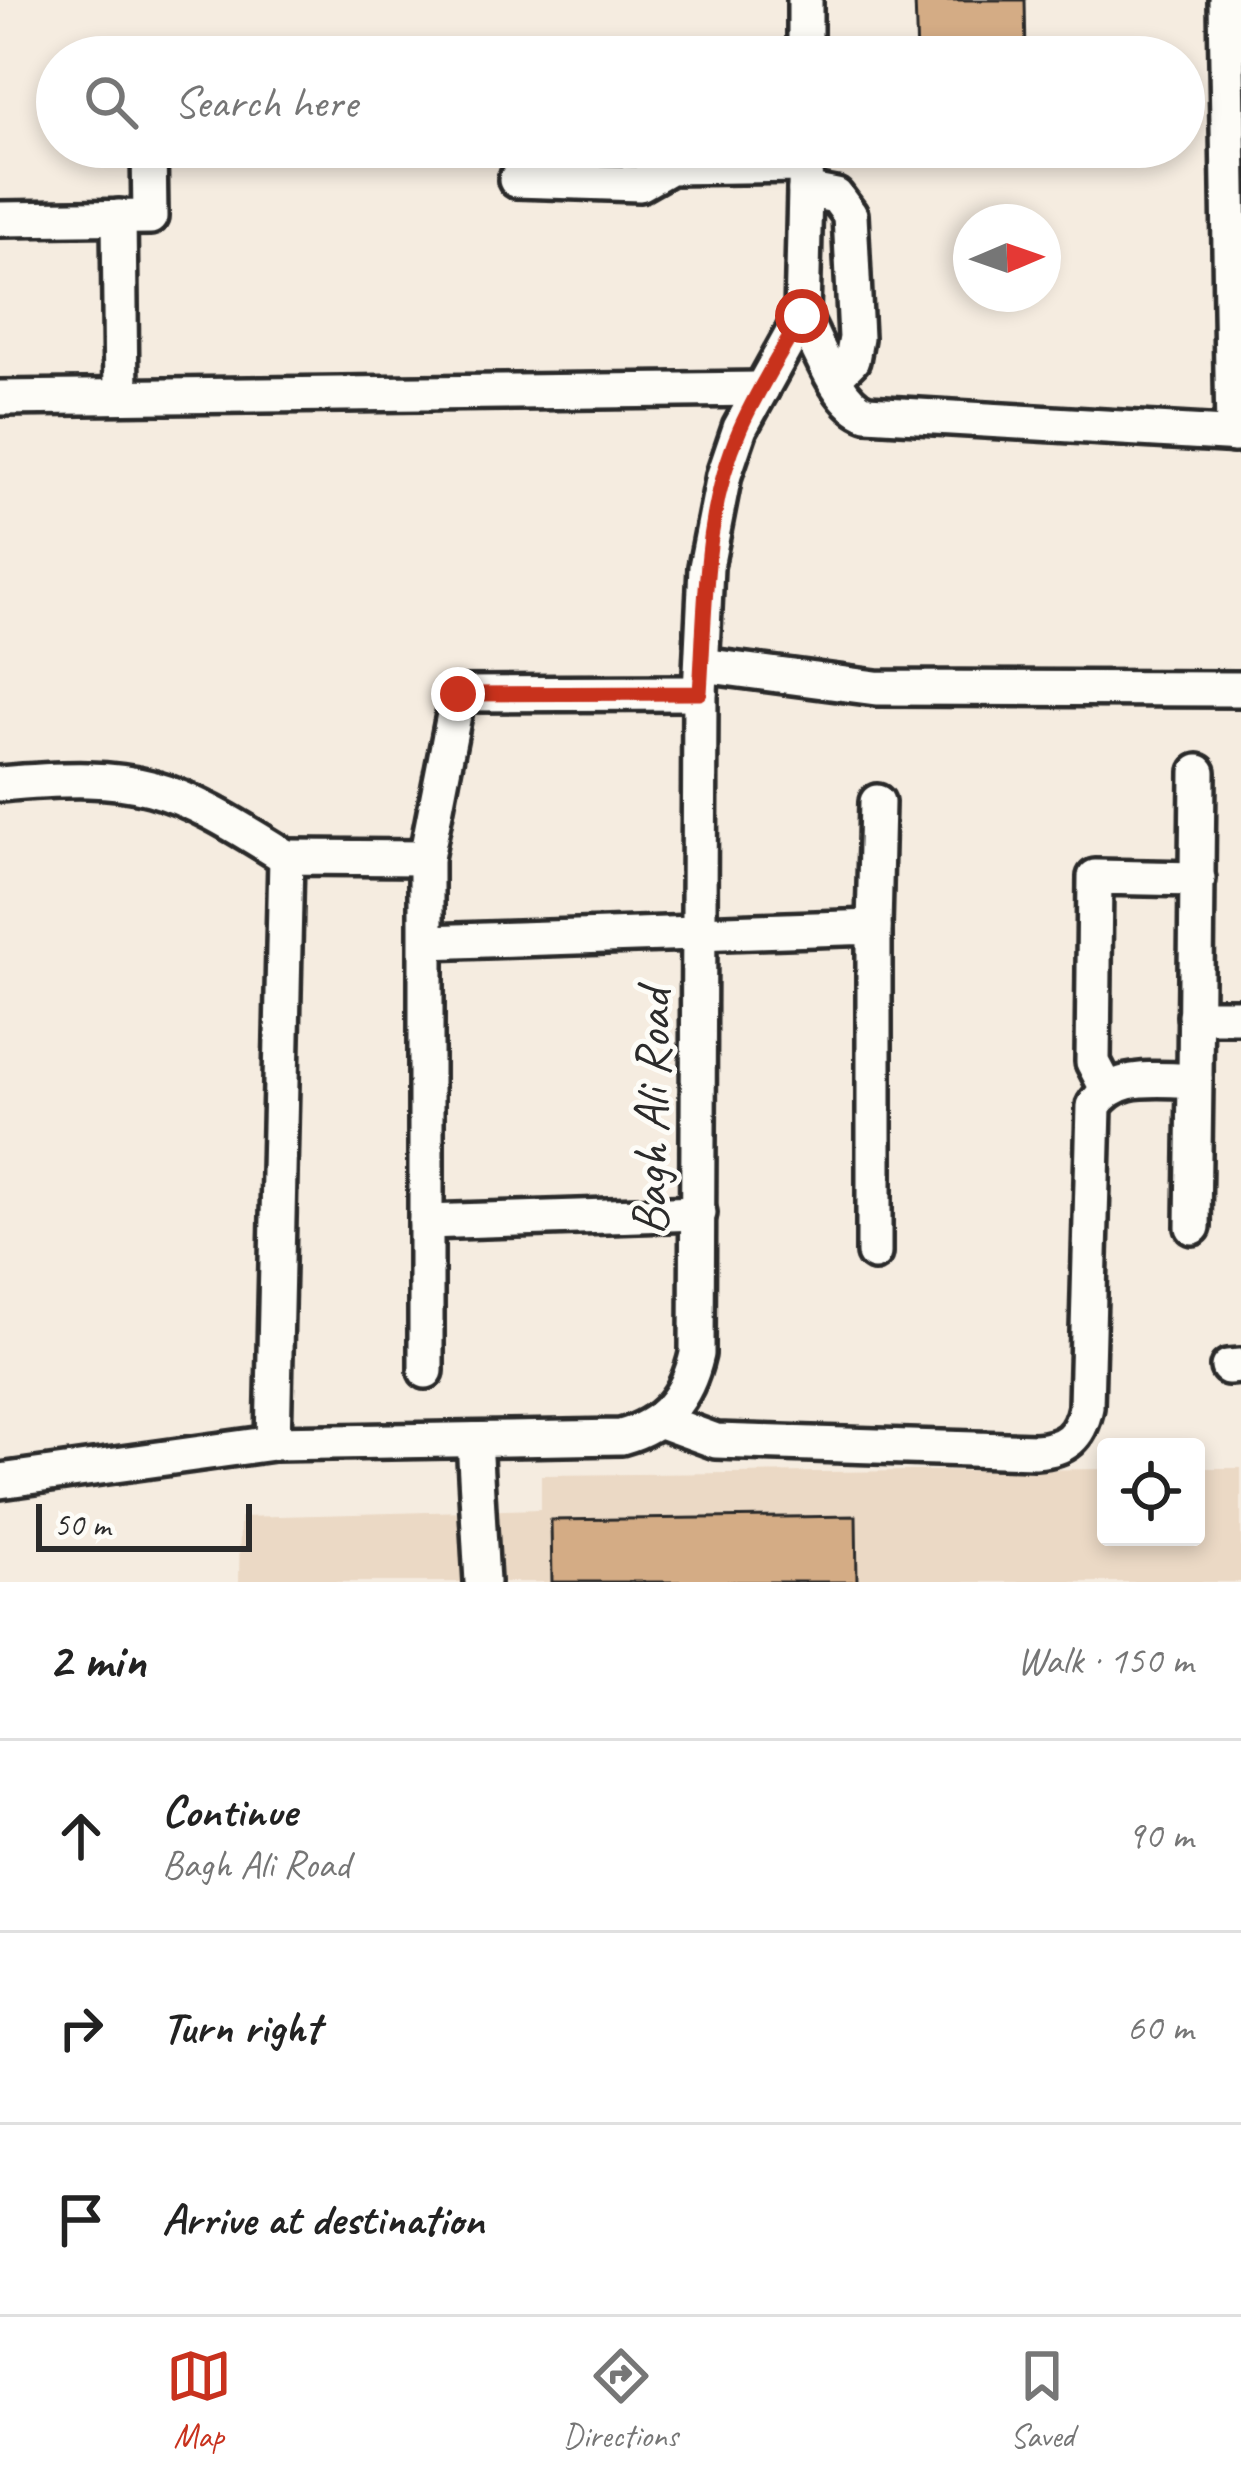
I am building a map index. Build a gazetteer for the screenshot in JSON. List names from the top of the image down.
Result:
{
  "streets": {
    "street": ["Bagh Ali Road"]
  },
  "scale_bar": "50 m",
  "north": "right",
  "page": {
    "search": "Search here",
    "scale": "50 m",
    "heading": ["2 min", "Walk · 150 m"],
    "list": [
      ["Continue", "Bagh Ali Road", "90 m"],
      ["Turn right", "60 m"],
      "Arrive at destination"
    ],
    "nav": ["Map", "Directions", "Saved"]
  }
}
